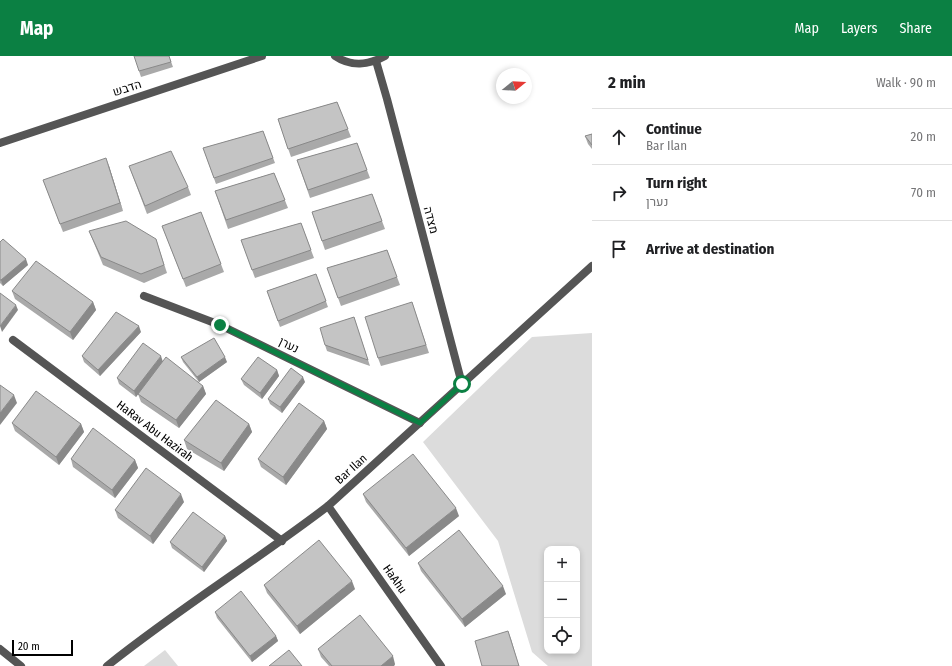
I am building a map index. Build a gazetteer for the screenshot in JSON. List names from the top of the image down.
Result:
{
  "streets": {
    "street": [
      "הדבש",
      "מצדה",
      "נערן",
      "HaRav Abu Hazirah",
      "Bar Ilan",
      "HaAhu"
    ]
  },
  "crossings": [
    ["מצדה", "Bar Ilan"],
    ["נערן", "Bar Ilan"],
    ["HaRav Abu Hazirah", "Bar Ilan"],
    ["Bar Ilan", "HaAhu"]
  ],
  "scale_bar": "20 m",
  "north": "right",
  "page": {
    "header": "Map",
    "nav": ["Map", "Layers", "Share"],
    "heading": ["2 min", "Walk · 90 m"],
    "list": [
      ["Continue", "Bar Ilan", "20 m"],
      ["Turn right", "נערן", "70 m"],
      "Arrive at destination"
    ],
    "map_buttons": ["+", "−"],
    "scale": "20 m"
  }
}
